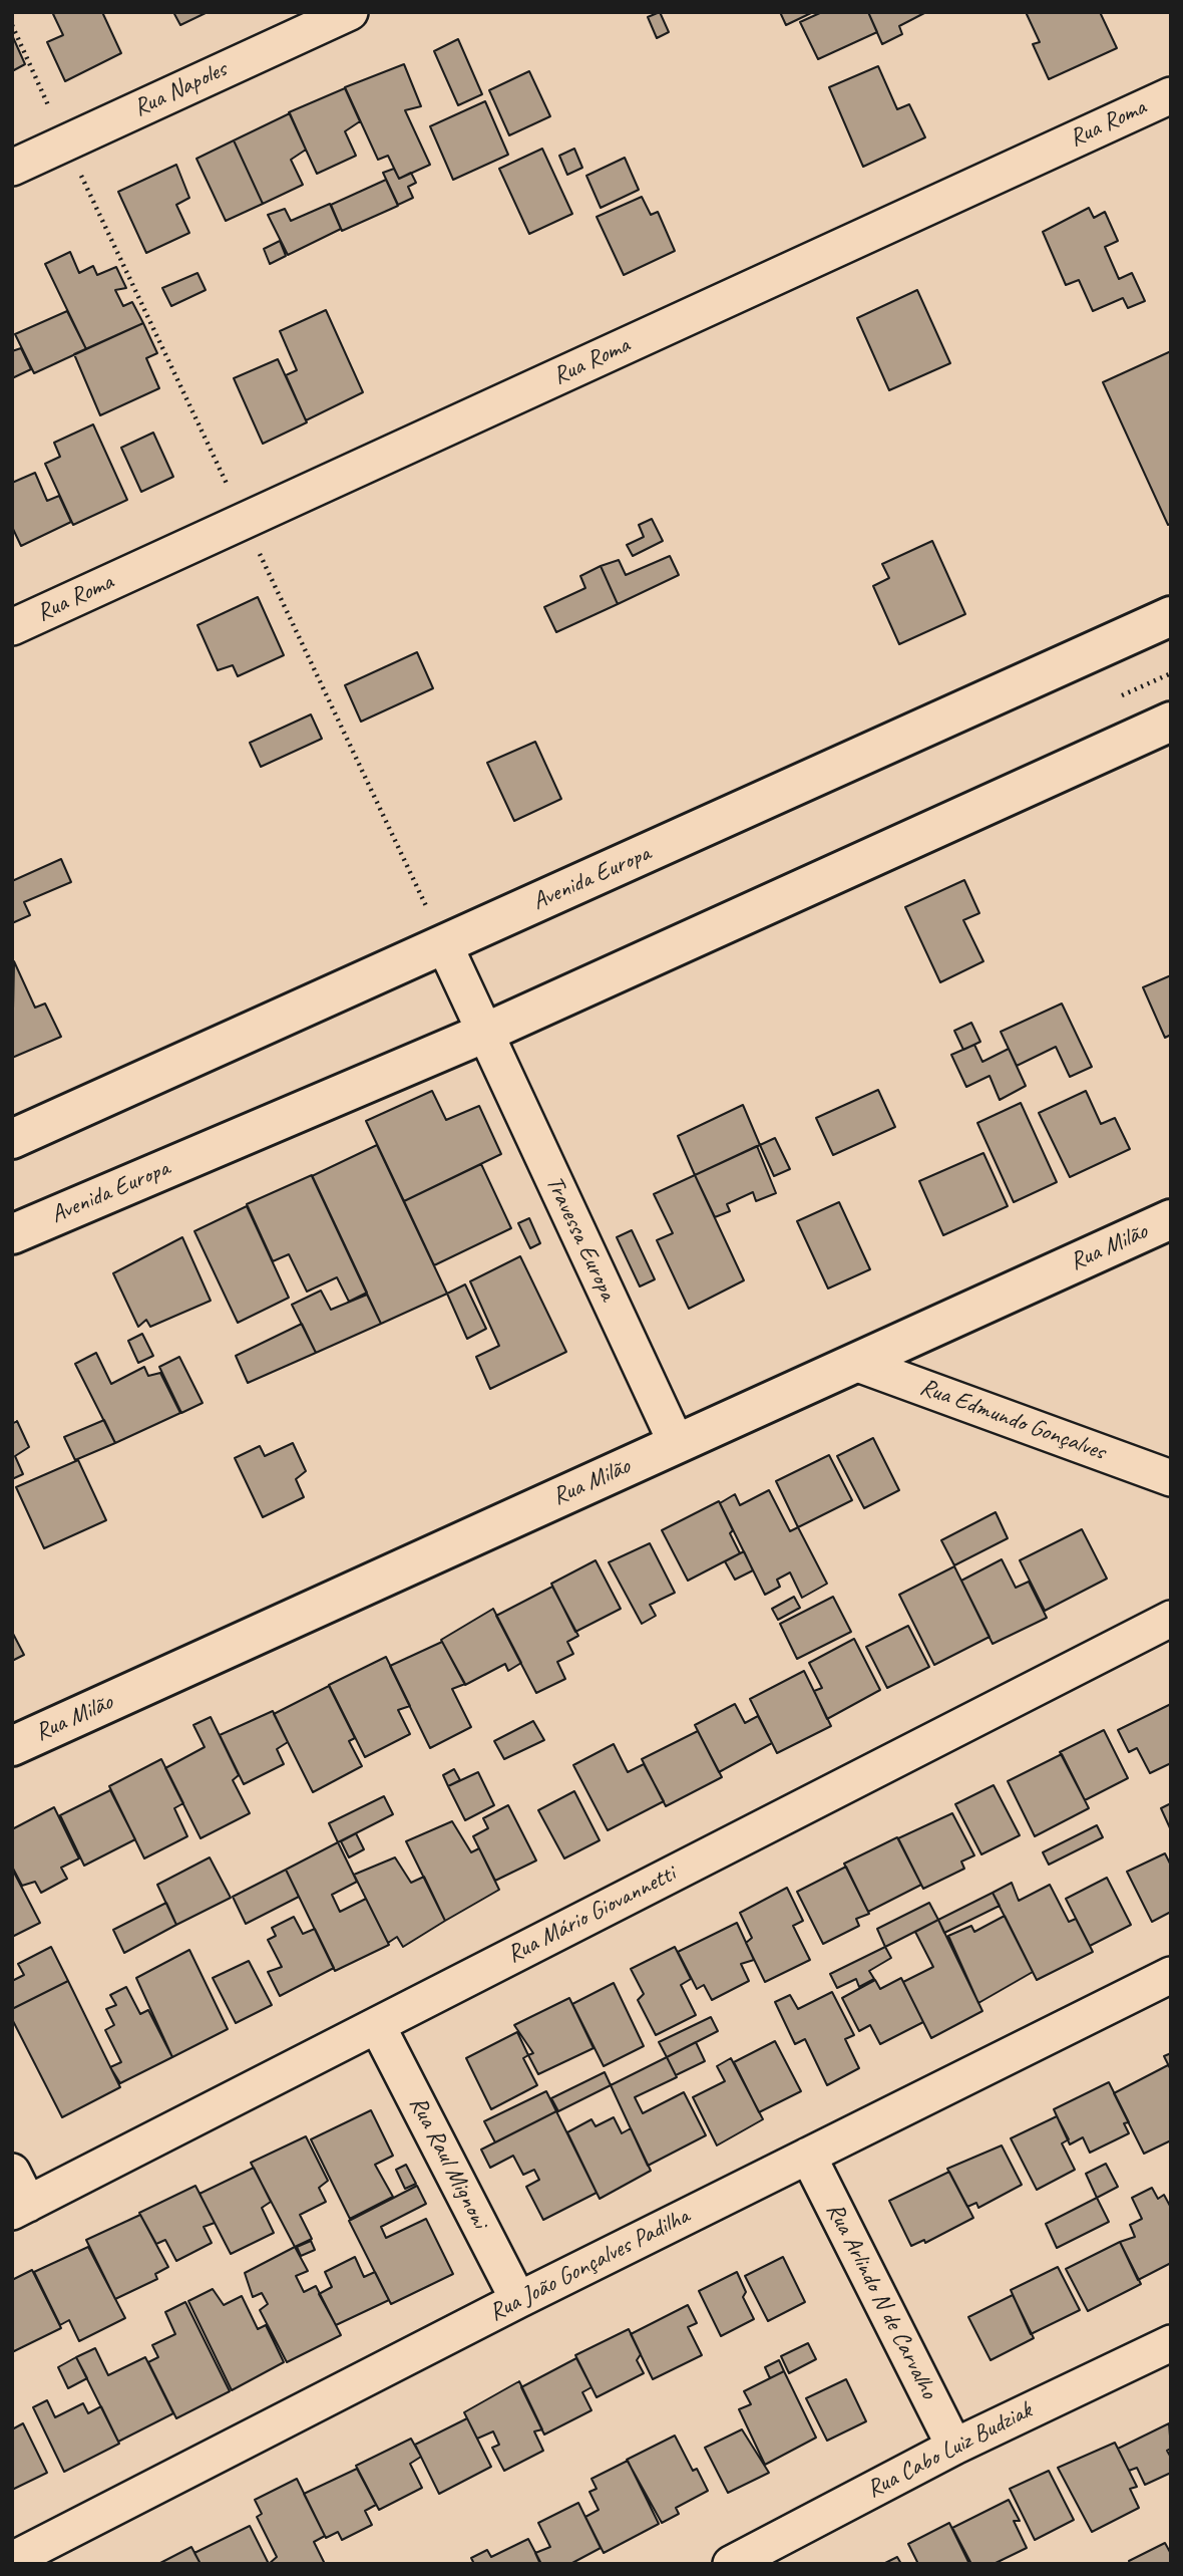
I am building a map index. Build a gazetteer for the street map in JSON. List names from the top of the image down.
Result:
{
  "streets": {
    "main road": ["Avenida Europa", "Rua Milão"],
    "street": [
      "Rua Napoles",
      "Rua Roma",
      "Travessa Europa",
      "Rua Edmundo Gonçalves",
      "Rua Mário Giovannetti",
      "Rua Raul Mignoni",
      "Rua João Gonçalves Padilha",
      "Rua Arlindo N de Carvalho",
      "Rua Cabo Luiz Budziak"
    ]
  },
  "crossings": [
    ["Avenida Europa", "Travessa Europa"],
    ["Travessa Europa", "Rua Milão"],
    ["Rua Milão", "Rua Edmundo Gonçalves"],
    ["Rua Mário Giovannetti", "Rua Raul Mignoni"],
    ["Rua Raul Mignoni", "Rua João Gonçalves Padilha"],
    ["Rua João Gonçalves Padilha", "Rua Arlindo N de Carvalho"],
    ["Rua Arlindo N de Carvalho", "Rua Cabo Luiz Budziak"]
  ]
}
